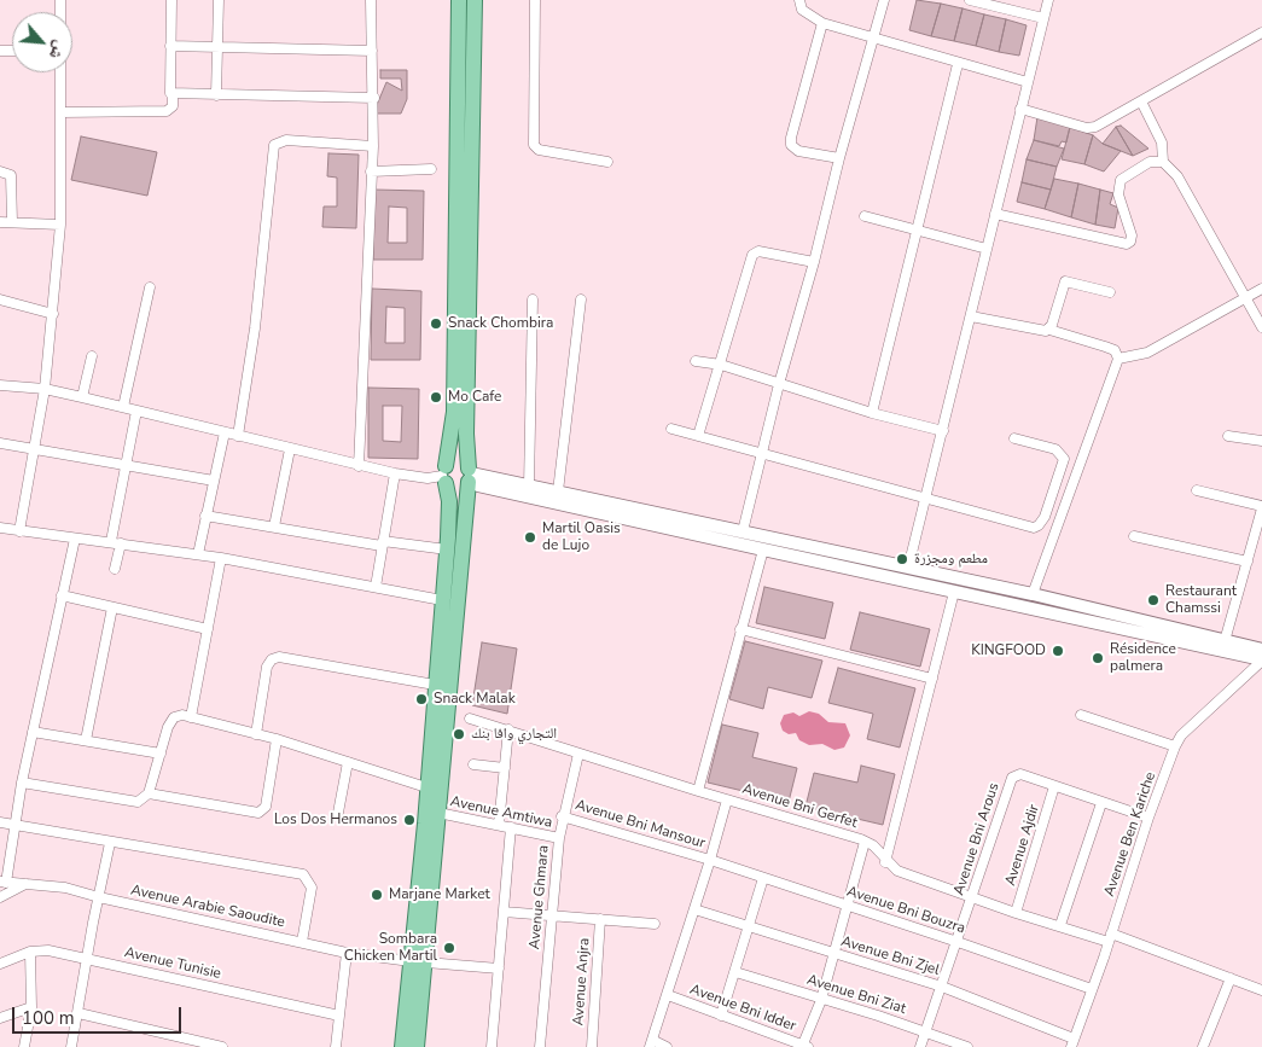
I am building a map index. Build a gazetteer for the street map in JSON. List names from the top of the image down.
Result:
{
  "streets": {
    "street": [
      "Avenue Bni Gerfet",
      "Avenue Amtiwa",
      "Avenue Bni Mansour",
      "Avenue Ben Kariche",
      "Avenue Bni Arous",
      "Avenue Ajdir",
      "Avenue Ghmara",
      "Avenue Arabie Saoudite",
      "Avenue Bni Bouzra",
      "Avenue Bni Zjel",
      "Avenue Tunisie",
      "Avenue Anjra",
      "Avenue Bni Ziat",
      "Avenue Bni Idder"
    ]
  },
  "crossings": [
    ["Avenue Bni Gerfet", "Avenue Ben Kariche"],
    ["Avenue Bni Gerfet", "Avenue Bni Arous"],
    ["Avenue Bni Gerfet", "Avenue Ajdir"],
    ["Avenue Bni Gerfet", "Avenue Ghmara"],
    ["Avenue Amtiwa", "Avenue Ghmara"],
    ["Avenue Bni Mansour", "Avenue Ghmara"],
    ["Avenue Bni Mansour", "Avenue Bni Bouzra"],
    ["Avenue Ben Kariche", "Avenue Bni Bouzra"],
    ["Avenue Ben Kariche", "Avenue Bni Zjel"],
    ["Avenue Bni Arous", "Avenue Ajdir"],
    ["Avenue Bni Arous", "Avenue Bni Bouzra"],
    ["Avenue Bni Arous", "Avenue Bni Zjel"],
    ["Avenue Bni Arous", "Avenue Bni Ziat"]
  ],
  "places": [
    "Snack Chombira",
    "Mo Cafe",
    "Martil Oasis de Lujo",
    "مطعم ومجزرة",
    "Restaurant Chamssi",
    "KINGFOOD",
    "Résidence palmera",
    "Snack Malak",
    "التجاري وافا بنك",
    "Los Dos Hermanos",
    "Marjane Market",
    "Sombara Chicken Martil"
  ],
  "scale_bar": "100 m",
  "north": "bottom right"
}
